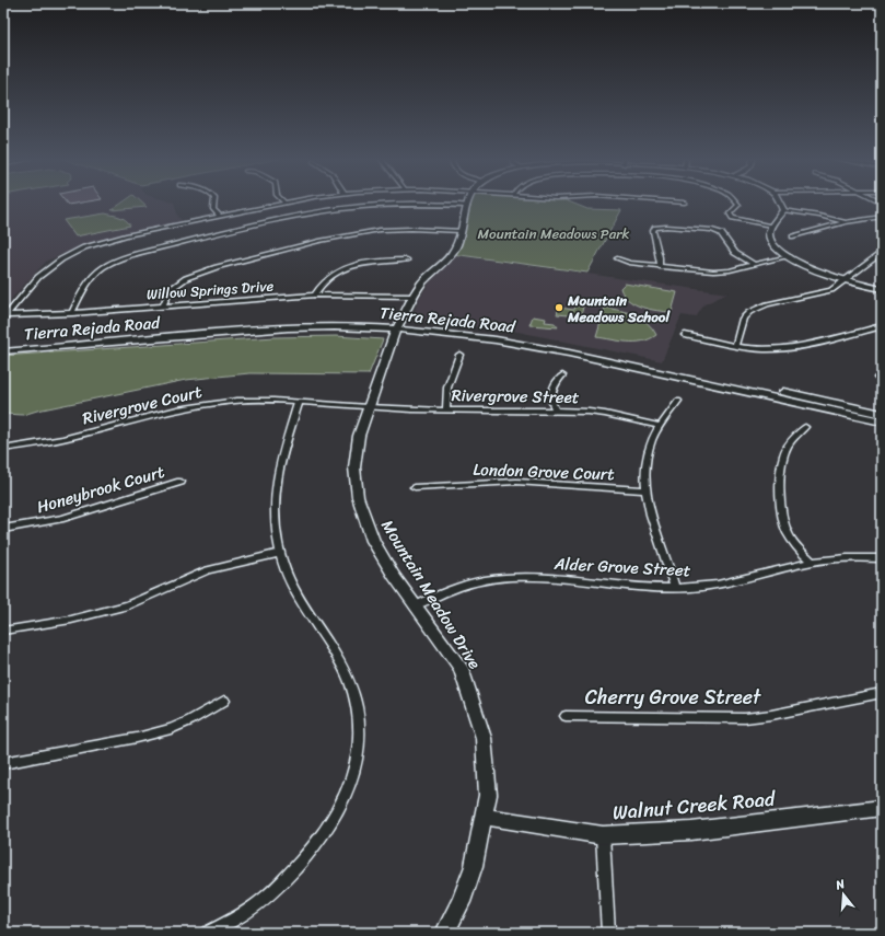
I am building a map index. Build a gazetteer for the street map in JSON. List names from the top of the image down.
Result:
{
  "streets": {
    "street": [
      "Willow Springs Drive",
      "Tierra Rejada Road",
      "Rivergrove Street",
      "Rivergrove Court",
      "London Grove Court",
      "Honeybrook Court",
      "Alder Grove Street",
      "Mountain Meadow Drive",
      "Cherry Grove Street",
      "Walnut Creek Road"
    ]
  },
  "crossings": [
    ["Willow Springs Drive", "Mountain Meadow Drive"],
    ["Tierra Rejada Road", "Mountain Meadow Drive"],
    ["Rivergrove Street", "Rivergrove Court"],
    ["Rivergrove Street", "Mountain Meadow Drive"],
    ["Rivergrove Court", "Mountain Meadow Drive"],
    ["Alder Grove Street", "Mountain Meadow Drive"],
    ["Mountain Meadow Drive", "Walnut Creek Road"]
  ],
  "parks": ["Mountain Meadows Park"],
  "places": ["Mountain Meadows School"],
  "north": "top"
}
